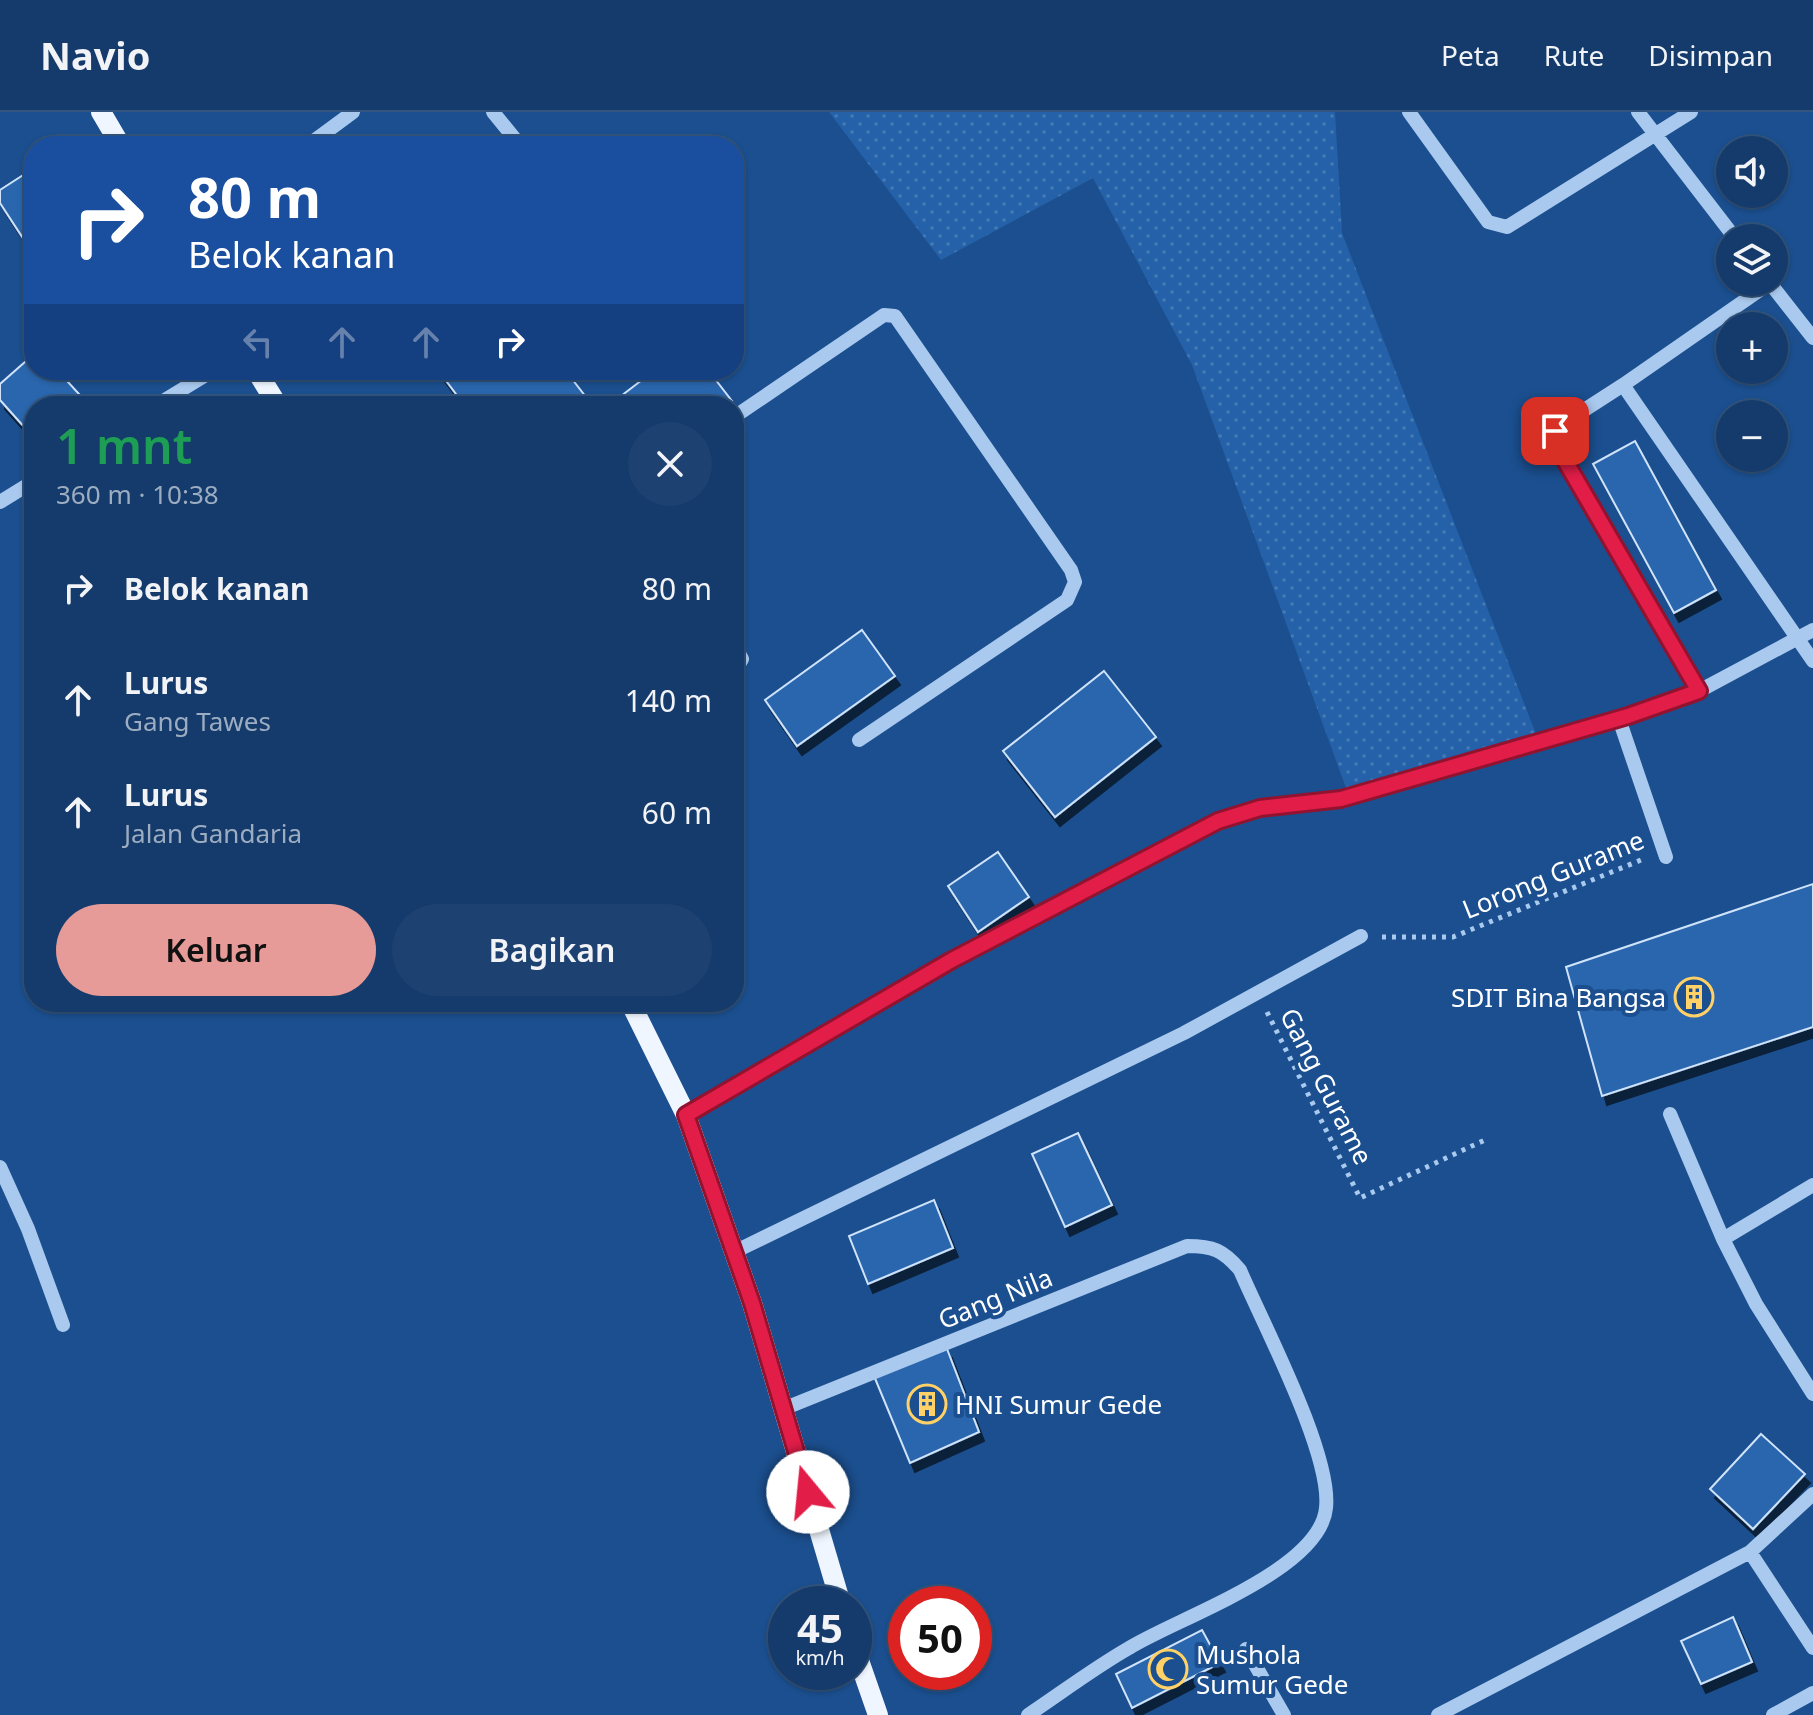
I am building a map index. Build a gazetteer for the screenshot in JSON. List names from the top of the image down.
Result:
{
  "streets": {
    "street": ["Gang Nila"],
    "path": ["Lorong Gurame", "Gang Gurame"]
  },
  "places": {
    "building": ["SDIT Bina Bangsa", "HNI Sumur Gede"],
    "mosque": ["Mushola Sumur Gede"]
  },
  "page": {
    "header": "Navio",
    "nav": ["Peta", "Rute", "Disimpan"],
    "map_buttons": ["+", "−"],
    "turn": ["80 m", "Belok kanan"],
    "heading": ["1 mnt", "360 m · 10:38"],
    "list": [
      {
        "name": "Belok kanan",
        "value": "80 m"
      },
      {
        "name": "Lurus",
        "note": "Gang Tawes",
        "value": "140 m"
      },
      {
        "name": "Lurus",
        "note": "Jalan Gandaria",
        "value": "60 m"
      }
    ],
    "buttons": ["Keluar", "Bagikan"],
    "speed": "45 km/h",
    "limit": "50"
  }
}
